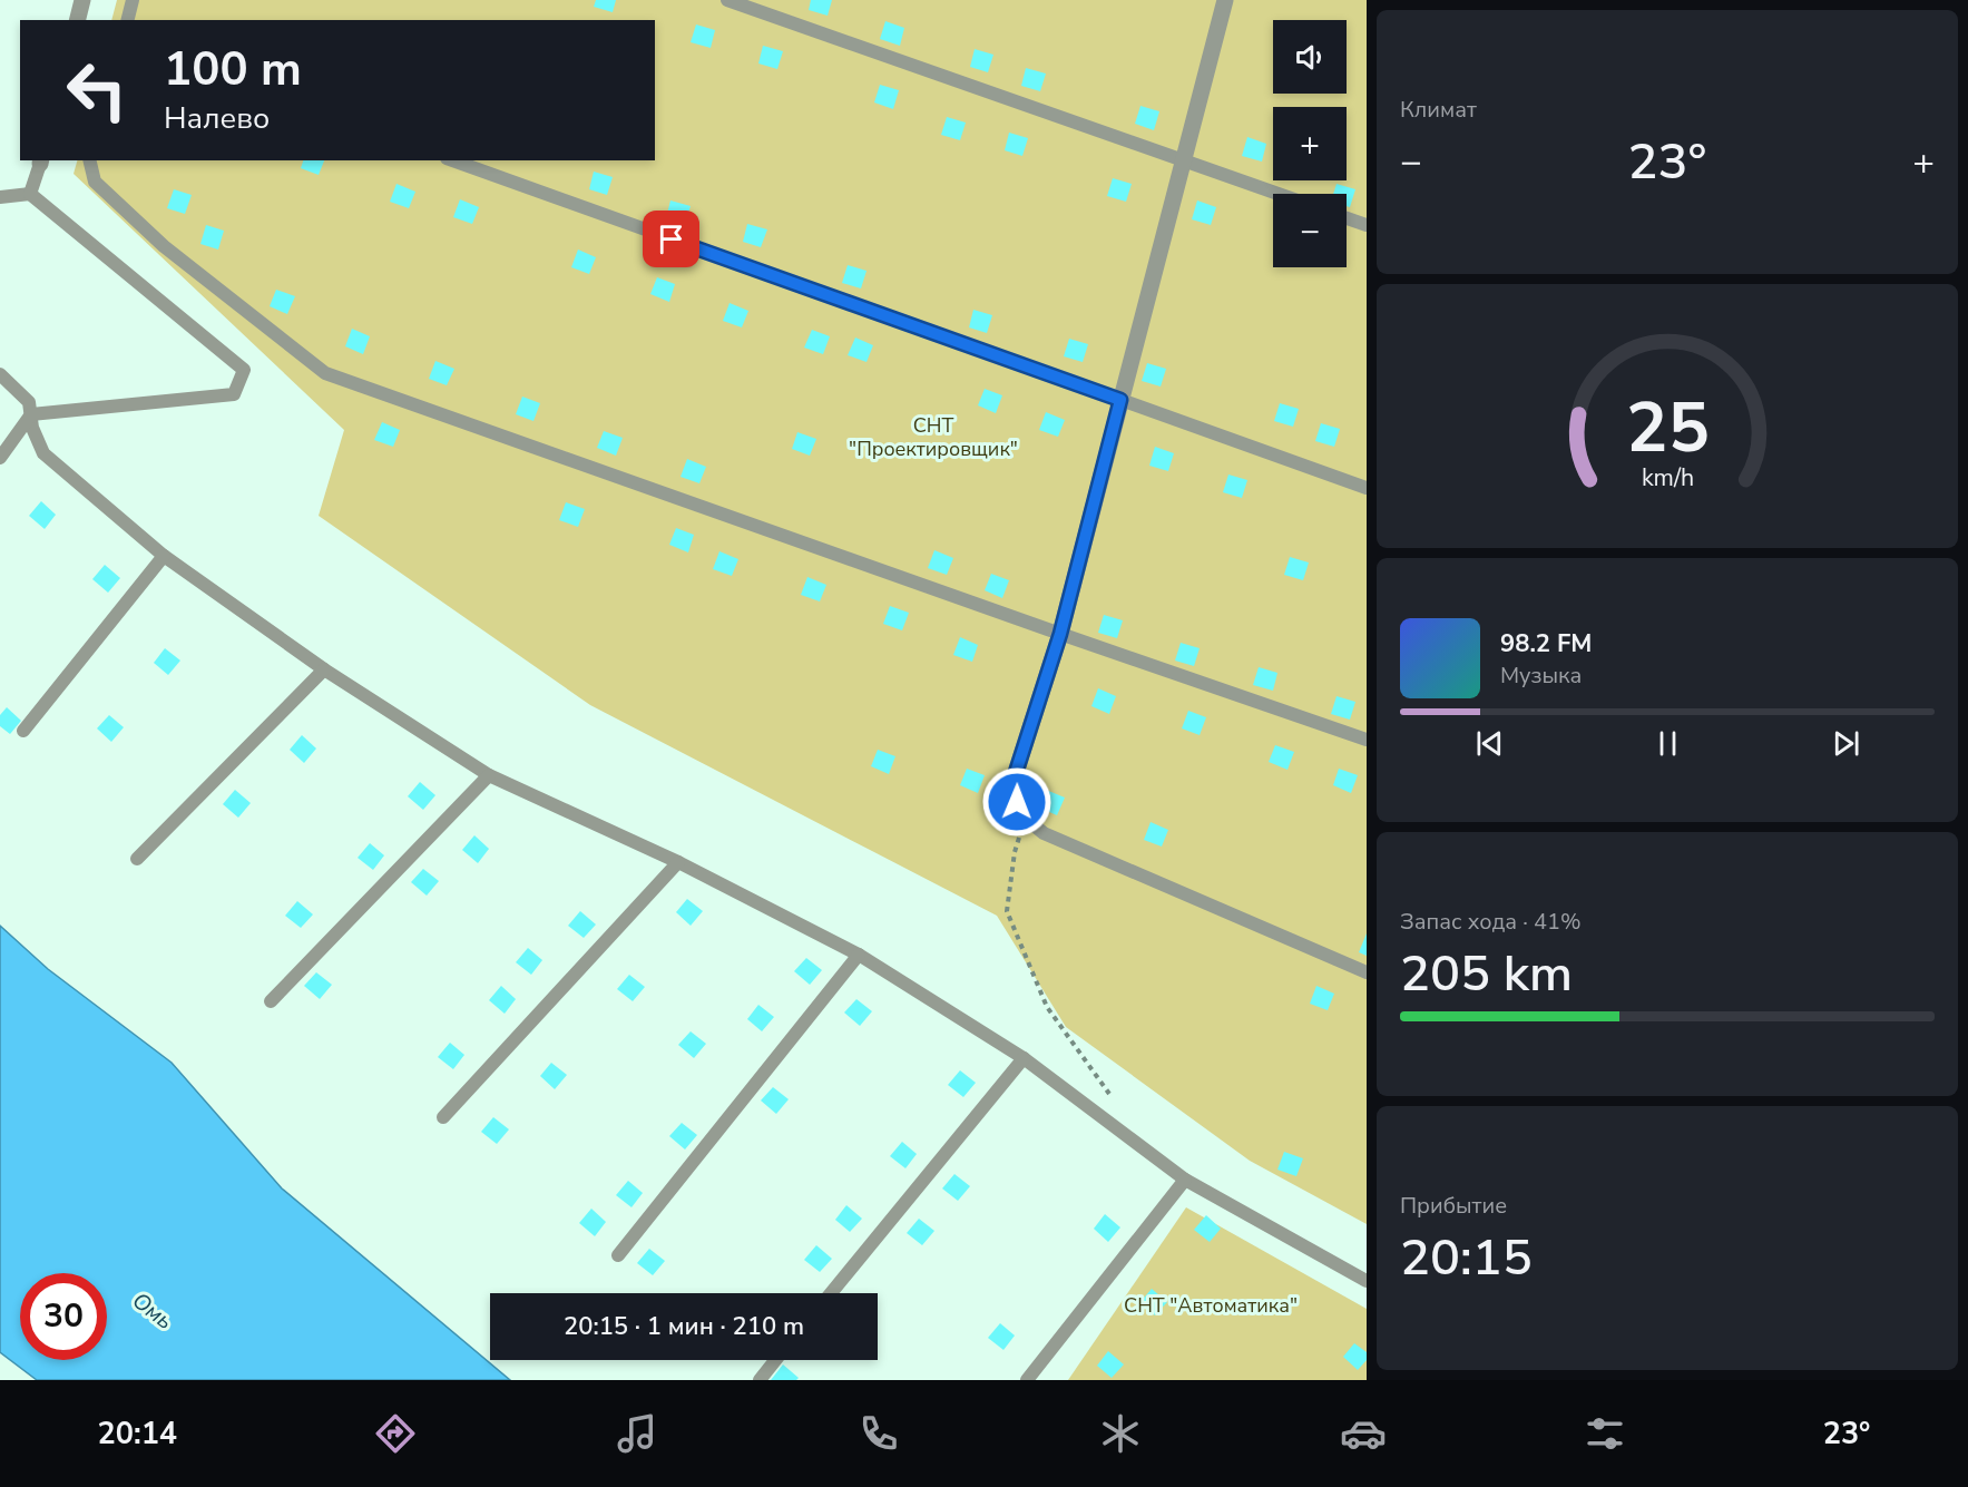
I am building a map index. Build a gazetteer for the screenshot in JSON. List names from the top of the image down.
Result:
{
  "water": ["Омь"],
  "parks": ["СНТ \"Проектировщик\"", "СНТ \"Автоматика\""],
  "page": {
    "tile": [
      "Климат",
      ["Запас хода · 41%", "205 km"],
      ["Прибытие", "20:15"]
    ],
    "map_buttons": ["+", "−"],
    "turn": ["100 m", "Налево"],
    "heat": ["−", "23°", "+"],
    "song": ["98.2 FM", "Музыка"],
    "limit": "30",
    "trip": "20:15 · 1 мин · 210 m",
    "tabs": ["20:14", "23°"],
    "gauge": ["25", "km/h"]
  }
}
